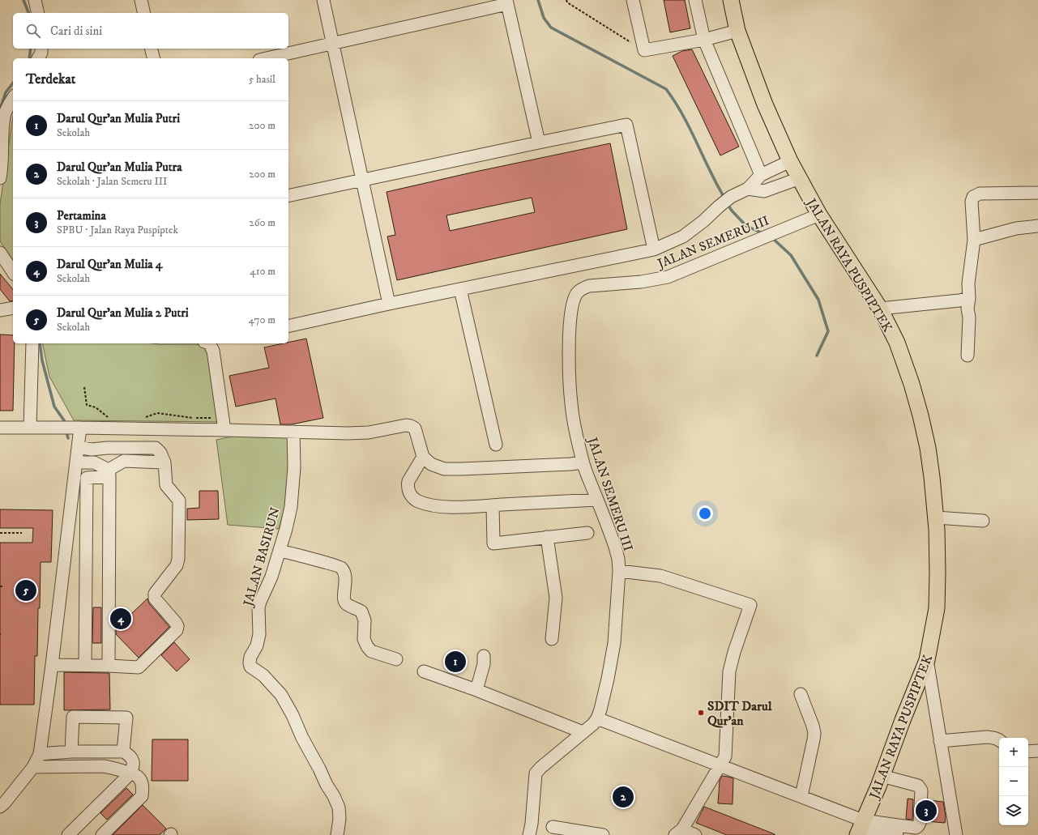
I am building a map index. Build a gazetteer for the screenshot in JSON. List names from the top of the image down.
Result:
{
  "streets": {
    "main road": ["JALAN RAYA PUSPIPTEK"],
    "street": ["JALAN SEMERU III", "JALAN BASIRUN"]
  },
  "crossings": [
    ["JALAN SEMERU III", "JALAN RAYA PUSPIPTEK"]
  ],
  "places": ["SDIT Darul Qur'an"],
  "page": {
    "search": "Cari di sini",
    "heading": ["Terdekat", "5 hasil"],
    "list": [
      {
        "mark": "1",
        "name": "Darul Qur'an Mulia Putri",
        "note": "Sekolah",
        "value": "200 m"
      },
      {
        "mark": "2",
        "name": "Darul Qur'an Mulia Putra",
        "note": "Sekolah · Jalan Semeru III",
        "value": "200 m"
      },
      {
        "mark": "3",
        "name": "Pertamina",
        "note": "SPBU · Jalan Raya Puspiptek",
        "value": "260 m"
      },
      {
        "mark": "4",
        "name": "Darul Qur'an Mulia 4",
        "note": "Sekolah",
        "value": "410 m"
      },
      {
        "mark": "5",
        "name": "Darul Qur'an Mulia 2 Putri",
        "note": "Sekolah",
        "value": "470 m"
      }
    ],
    "pins": [
      "5",
      "4",
      "1",
      "2",
      "3"
    ],
    "map_buttons": ["+", "−"]
  }
}
